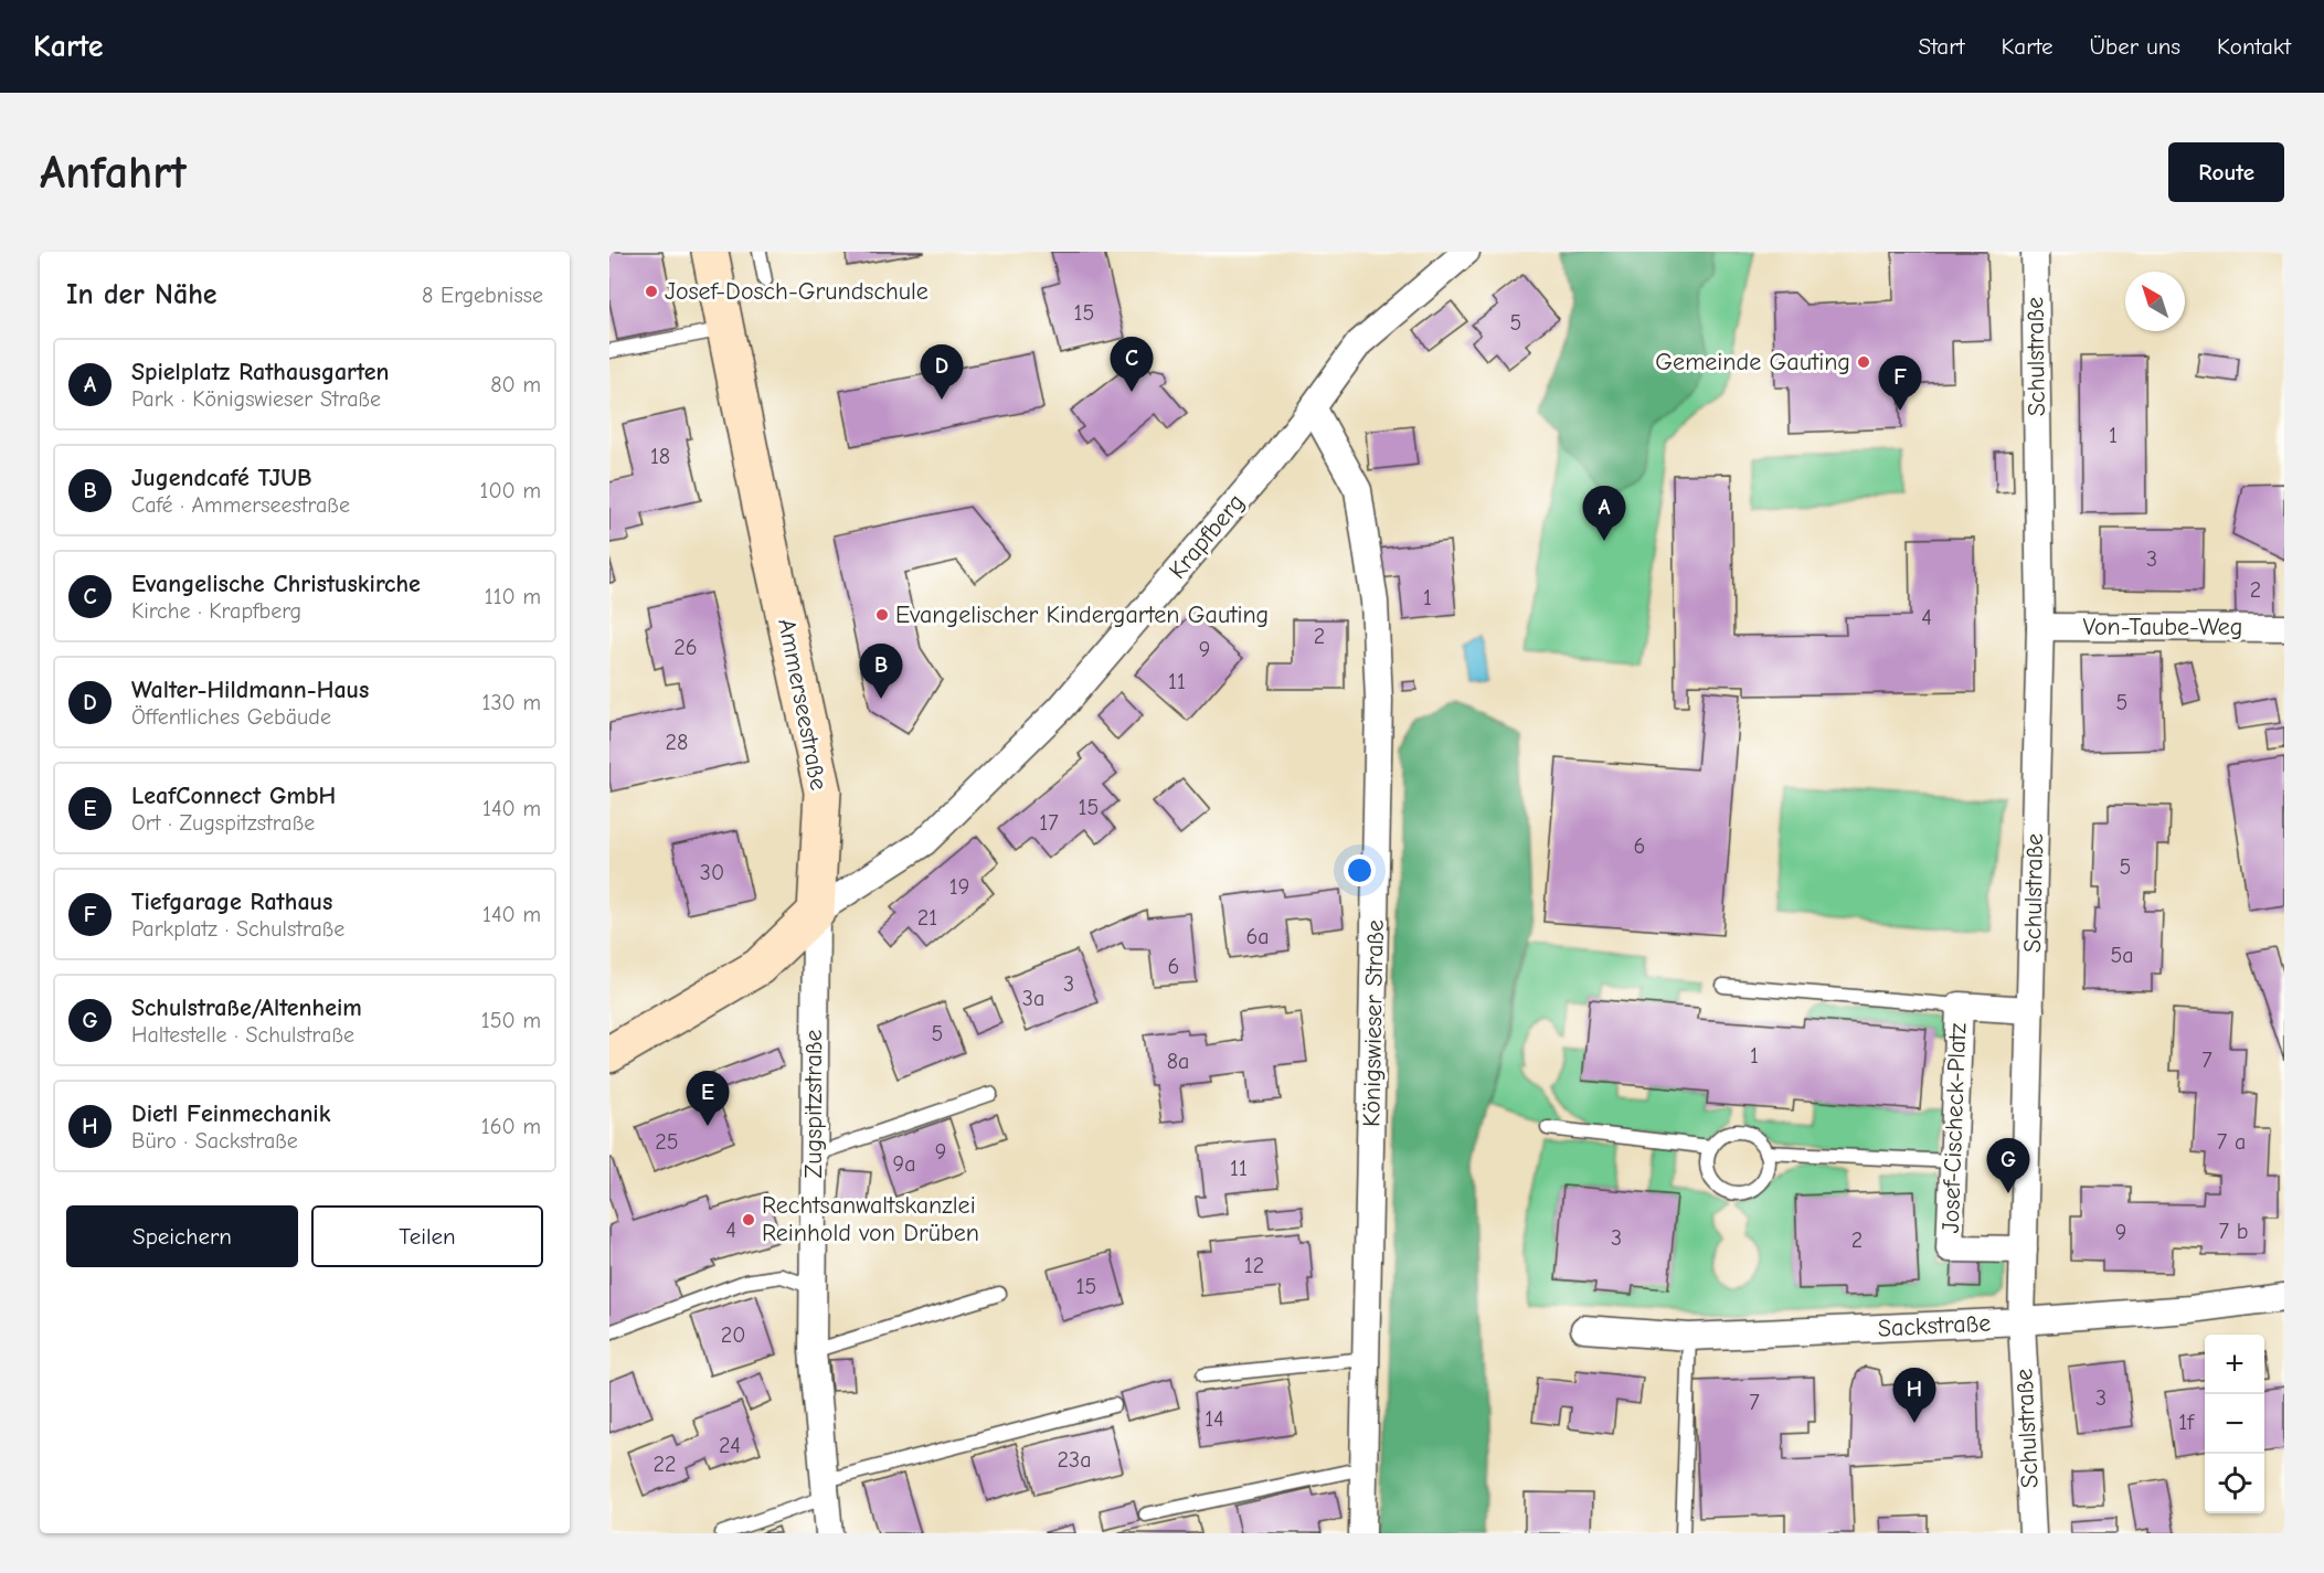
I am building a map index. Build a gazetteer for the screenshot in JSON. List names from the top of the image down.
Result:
{
  "streets": {
    "main road": ["Ammerseestraße"],
    "street": [
      "Schulstraße",
      "Krapfberg",
      "Von-Taube-Weg",
      "Königswieser Straße",
      "Zugspitzstraße",
      "Josef-Cischeck-Platz",
      "Sackstraße"
    ]
  },
  "crossings": [
    ["Schulstraße", "Von-Taube-Weg"],
    ["Schulstraße", "Josef-Cischeck-Platz"],
    ["Schulstraße", "Sackstraße"],
    ["Krapfberg", "Ammerseestraße"],
    ["Krapfberg", "Königswieser Straße"],
    ["Krapfberg", "Zugspitzstraße"],
    ["Ammerseestraße", "Zugspitzstraße"]
  ],
  "places": [
    "Josef-Dosch-Grundschule",
    "Gemeinde Gauting",
    "Evangelischer Kindergarten Gauting",
    "Rechtsanwaltskanzlei Reinhold von Drüben"
  ],
  "house_numbers": [
    "15",
    "5",
    "1",
    "18",
    "3",
    "2",
    "1",
    "4",
    "2",
    "26",
    "9",
    "11",
    "5",
    "28",
    "15",
    "17",
    "6",
    "5",
    "30",
    "19",
    "21",
    "6a",
    "5a",
    "6",
    "3",
    "3a",
    "5",
    "1",
    "7",
    "8a",
    "25",
    "7 a",
    "9",
    "9a",
    "11",
    "4",
    "7 b",
    "9",
    "3",
    "2",
    "12",
    "15",
    "20",
    "3",
    "7",
    "14",
    "1f",
    "24",
    "23a",
    "22"
  ],
  "north": "top left",
  "page": {
    "header": "Karte",
    "nav": [
      "Start",
      "Karte",
      "Über uns",
      "Kontakt"
    ],
    "buttons": [
      "Route",
      ["Speichern", "Teilen"]
    ],
    "title": "Anfahrt",
    "heading": ["In der Nähe", "8 Ergebnisse"],
    "pins": [
      "C",
      "D",
      "F",
      "A",
      "B",
      "E",
      "G",
      "H"
    ],
    "list": [
      {
        "mark": "A",
        "name": "Spielplatz Rathausgarten",
        "note": "Park · Königswieser Straße",
        "value": "80 m"
      },
      {
        "mark": "B",
        "name": "Jugendcafé TJUB",
        "note": "Café · Ammerseestraße",
        "value": "100 m"
      },
      {
        "mark": "C",
        "name": "Evangelische Christuskirche",
        "note": "Kirche · Krapfberg",
        "value": "110 m"
      },
      {
        "mark": "D",
        "name": "Walter-Hildmann-Haus",
        "note": "Öffentliches Gebäude",
        "value": "130 m"
      },
      {
        "mark": "E",
        "name": "LeafConnect GmbH",
        "note": "Ort · Zugspitzstraße",
        "value": "140 m"
      },
      {
        "mark": "F",
        "name": "Tiefgarage Rathaus",
        "note": "Parkplatz · Schulstraße",
        "value": "140 m"
      },
      {
        "mark": "G",
        "name": "Schulstraße/Altenheim",
        "note": "Haltestelle · Schulstraße",
        "value": "150 m"
      },
      {
        "mark": "H",
        "name": "Dietl Feinmechanik",
        "note": "Büro · Sackstraße",
        "value": "160 m"
      }
    ],
    "map_buttons": ["+", "−"]
  }
}
